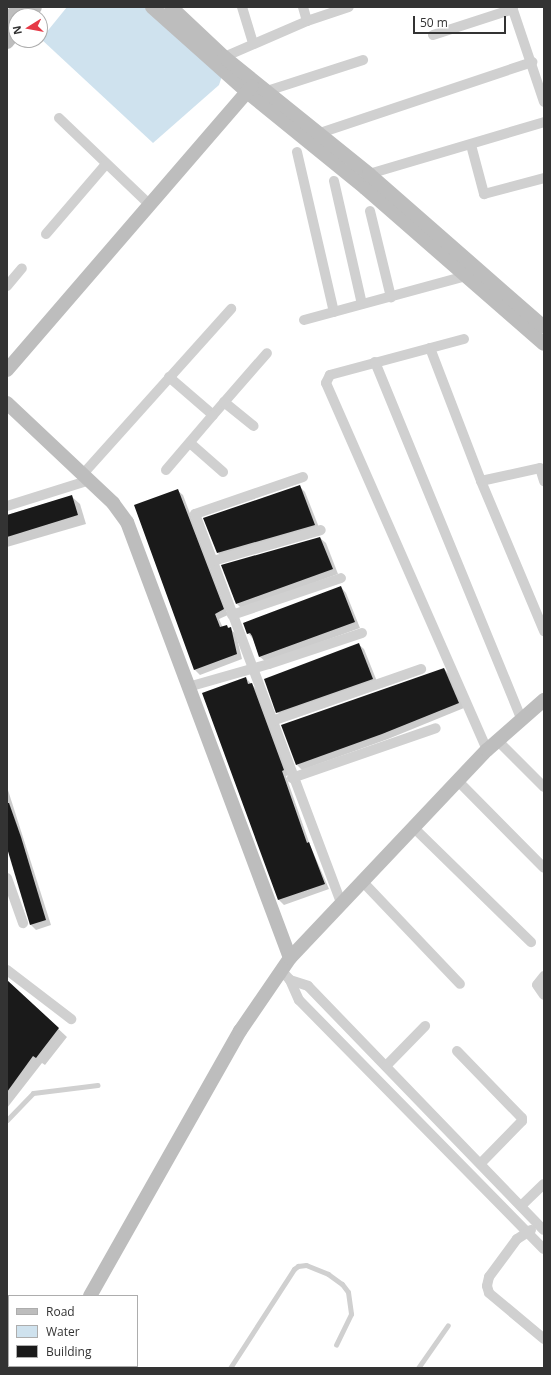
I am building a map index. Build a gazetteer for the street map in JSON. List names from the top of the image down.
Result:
{
  "legend": ["Road", "Water", "Building"],
  "scale_bar": "50 m",
  "north": "left"
}
